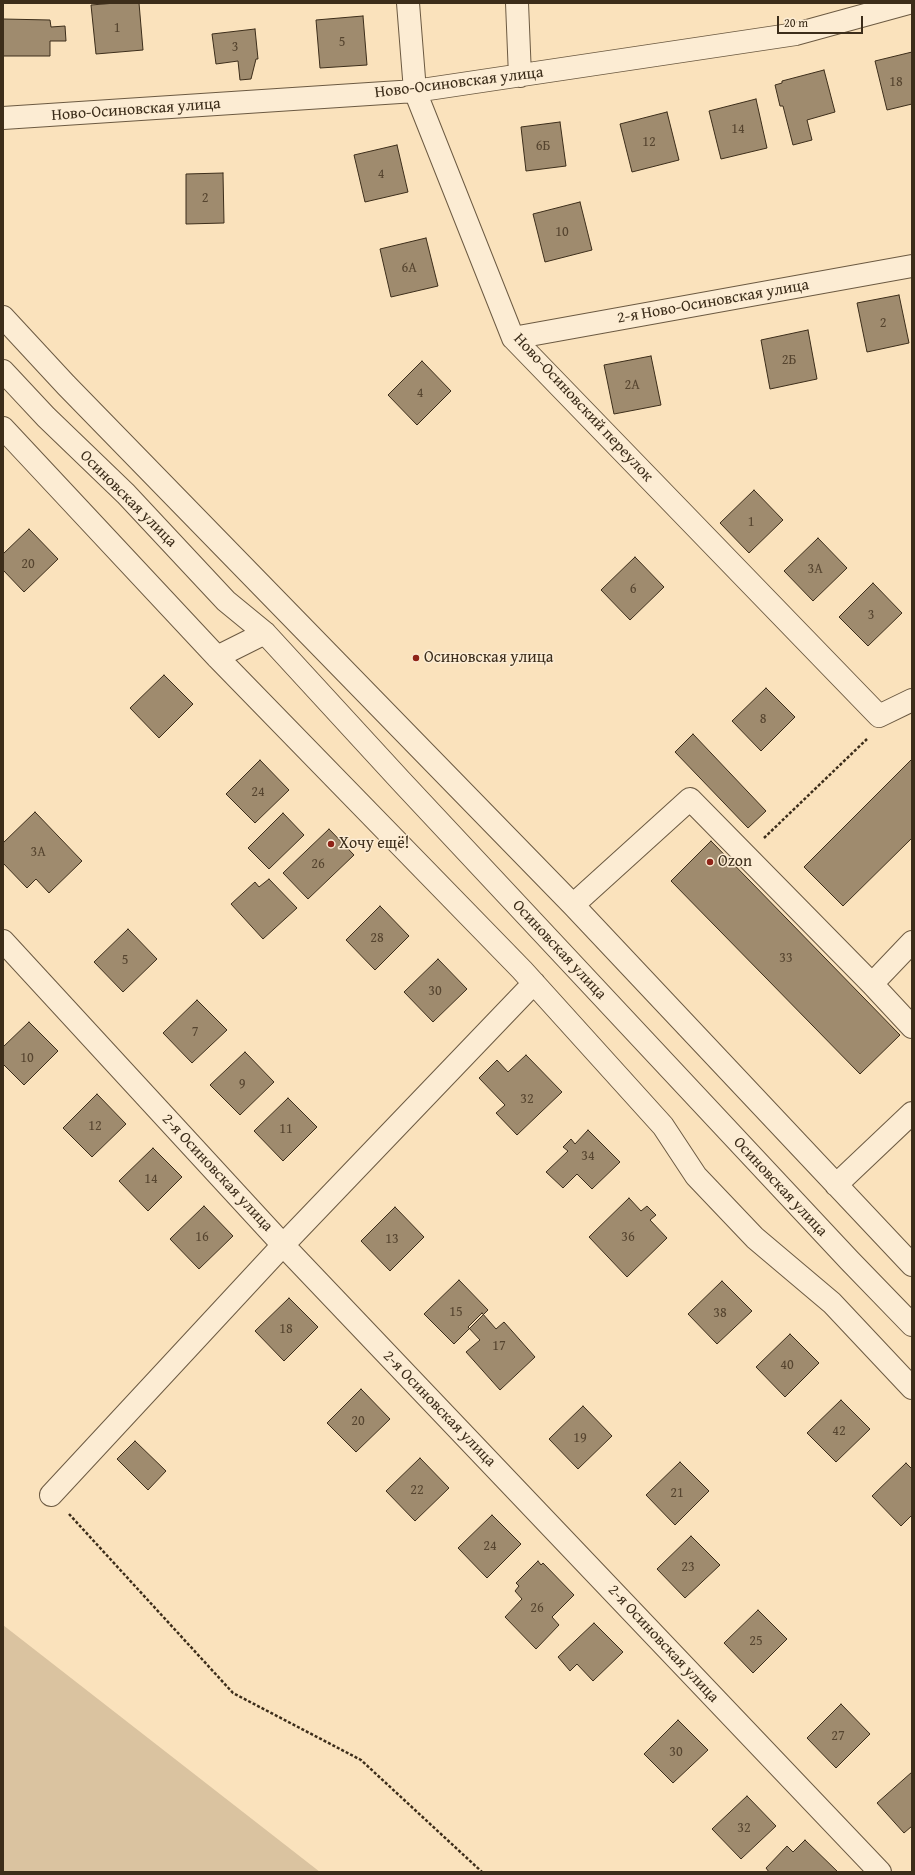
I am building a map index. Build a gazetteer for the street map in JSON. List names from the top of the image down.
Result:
{
  "streets": {
    "street": [
      "Ново-Осиновская улица",
      "2-я Ново-Осиновская улица",
      "Ново-Осиновский переулок",
      "Осиновская улица",
      "2-я Осиновская улица"
    ]
  },
  "crossings": [
    ["Ново-Осиновская улица", "Ново-Осиновский переулок"],
    ["2-я Ново-Осиновская улица", "Ново-Осиновский переулок"]
  ],
  "places": ["Осиновская улица", "Хочу ещё!", "Ozon"],
  "house_numbers": [
    "1",
    "5",
    "3",
    "18",
    "14",
    "12",
    "6Б",
    "4",
    "2",
    "10",
    "6А",
    "2",
    "2Б",
    "2А",
    "4",
    "1",
    "20",
    "3А",
    "6",
    "3",
    "8",
    "24",
    "3А",
    "26",
    "28",
    "33",
    "5",
    "30",
    "7",
    "10",
    "9",
    "32",
    "12",
    "11",
    "34",
    "14",
    "16",
    "36",
    "13",
    "15",
    "38",
    "18",
    "17",
    "40",
    "20",
    "42",
    "19",
    "22",
    "21",
    "24",
    "23",
    "26",
    "25",
    "27",
    "30",
    "32"
  ],
  "scale_bar": "20 m"
}
